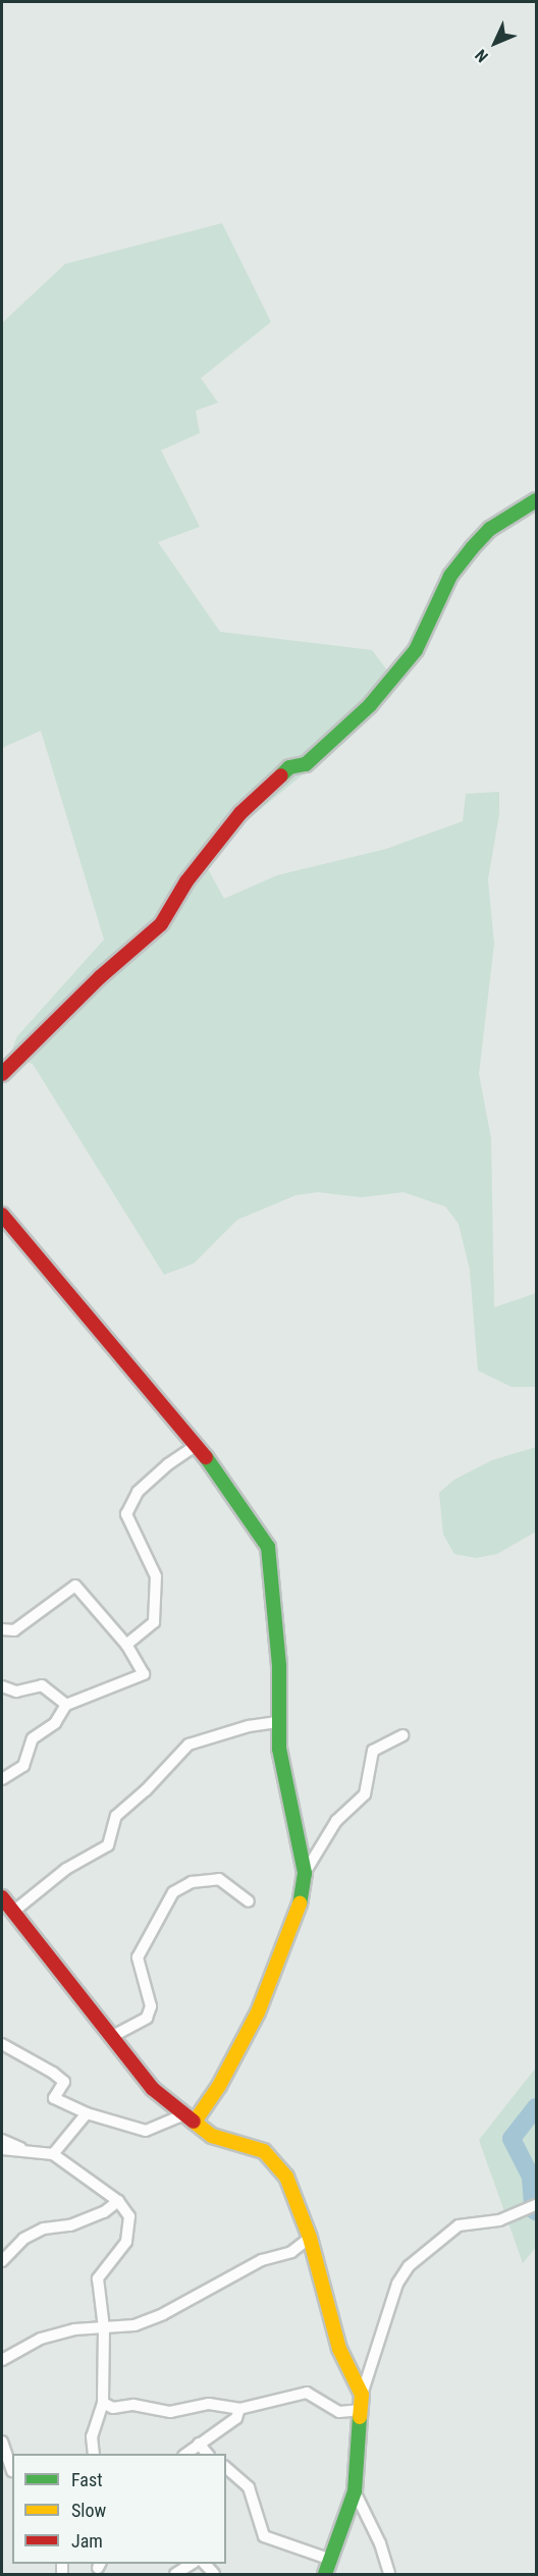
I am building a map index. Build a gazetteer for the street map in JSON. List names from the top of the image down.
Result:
{
  "legend": ["Fast", "Slow", "Jam"],
  "north": "bottom left"
}
